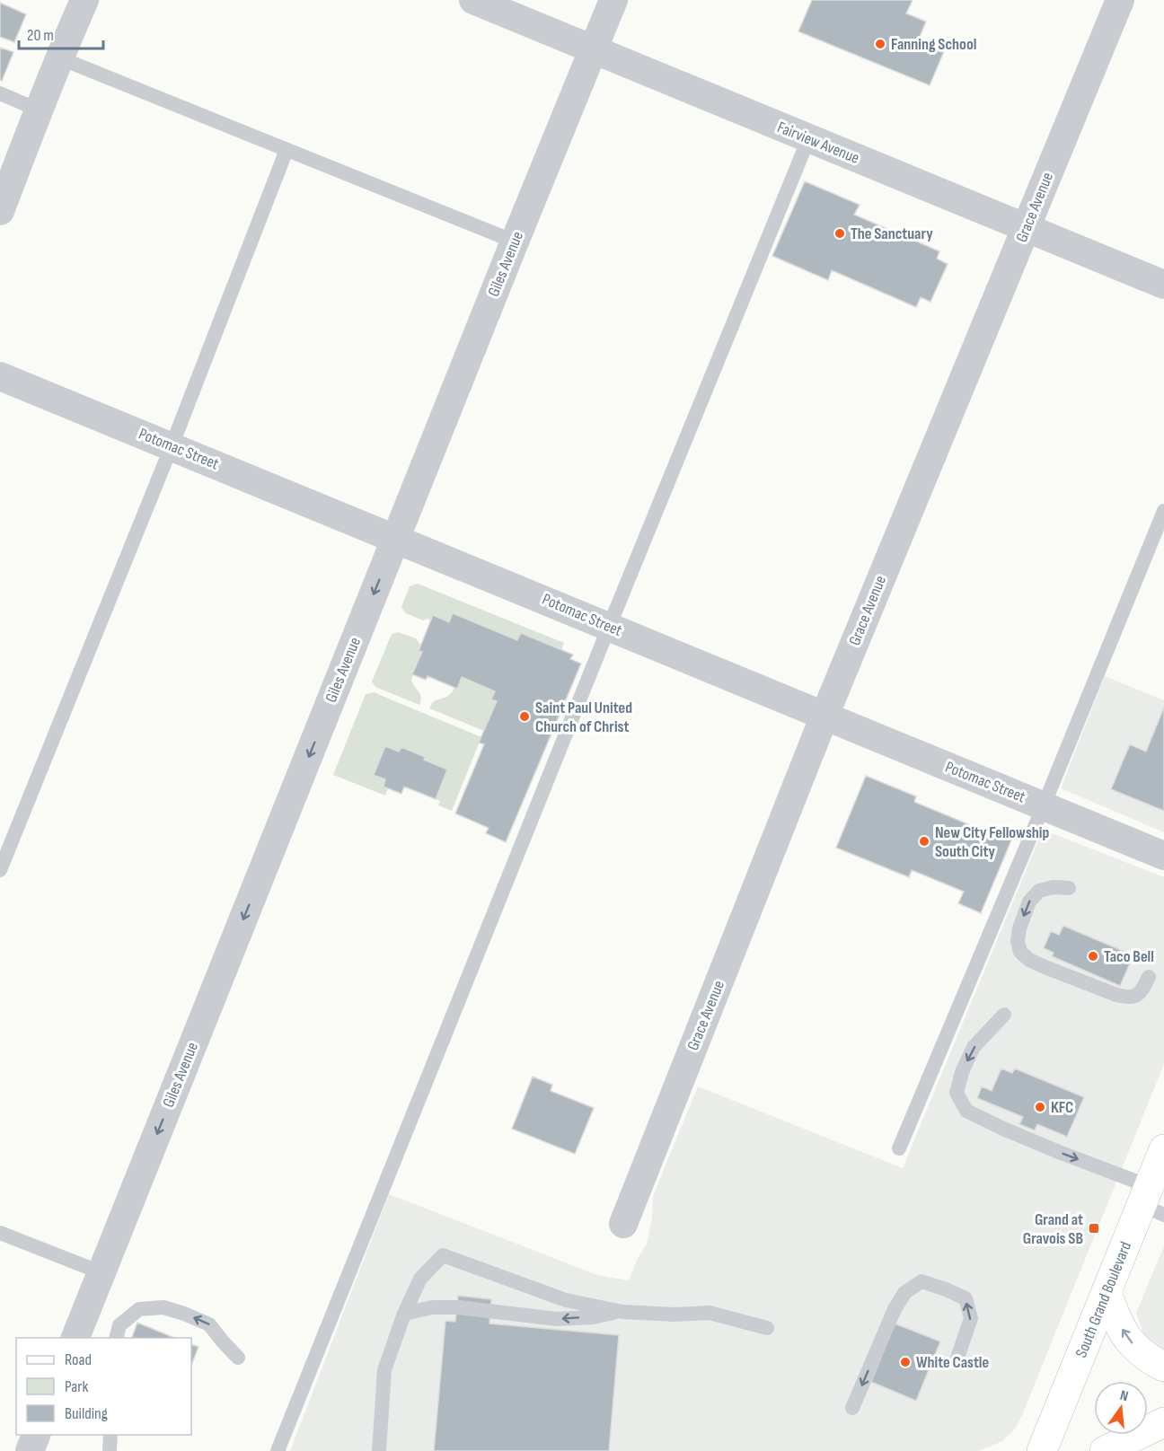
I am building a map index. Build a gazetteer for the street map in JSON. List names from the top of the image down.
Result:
{
  "streets": {
    "main road": ["South Grand Boulevard"],
    "street": [
      "Fairview Avenue",
      "Grace Avenue",
      "Giles Avenue",
      "Potomac Street"
    ]
  },
  "crossings": [
    ["Fairview Avenue", "Grace Avenue"],
    ["Fairview Avenue", "Giles Avenue"],
    ["Grace Avenue", "Potomac Street"],
    ["Giles Avenue", "Potomac Street"]
  ],
  "one_way": ["Giles Avenue"],
  "places": {
    "other": [
      "Fanning School",
      "The Sanctuary",
      "Saint Paul United Church of Christ",
      "New City Fellowship South City",
      "Taco Bell",
      "KFC",
      "White Castle"
    ],
    "transit": ["Grand at Gravois SB"]
  },
  "legend": ["Road", "Park", "Building"],
  "scale_bar": "20 m",
  "north": "top"
}
